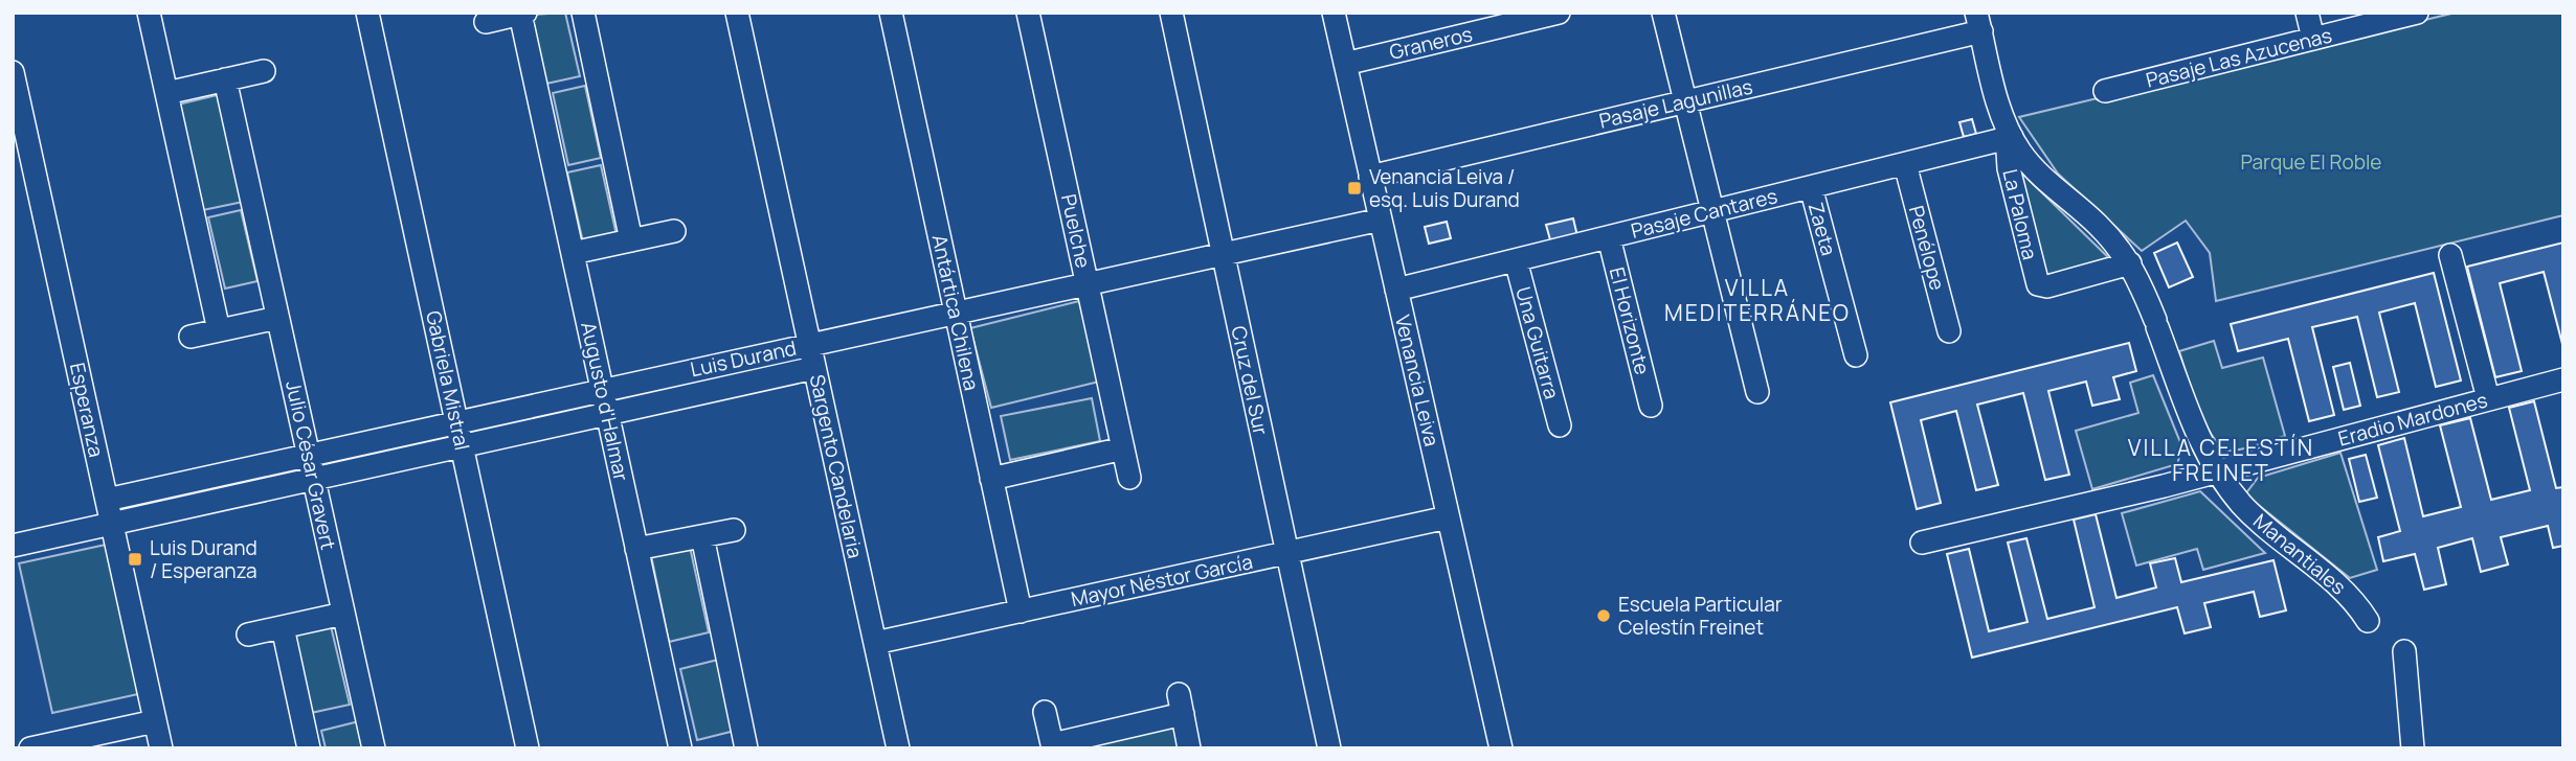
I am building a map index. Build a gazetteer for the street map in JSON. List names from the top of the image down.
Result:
{
  "streets": {
    "street": [
      "Graneros",
      "Pasaje Las Azucenas",
      "Pasaje Lagunillas",
      "Pasaje Cantares",
      "La Paloma",
      "Zaeta",
      "Puelche",
      "Penélope",
      "Antártica Chilena",
      "El Horizonte",
      "Una Guitarra",
      "Luis Durand",
      "Gabriela Mistral",
      "Cruz del Sur",
      "Venancia Leiva",
      "Augusto d'Halmar",
      "Esperanza",
      "Eradio Mardones",
      "Julio César Gravert",
      "Sargento Candelaria",
      "Manantiales",
      "Mayor Néstor García"
    ]
  },
  "crossings": [
    ["Graneros", "Venancia Leiva"],
    ["Pasaje Lagunillas", "Venancia Leiva"],
    ["Pasaje Lagunillas", "Manantiales"],
    ["Pasaje Cantares", "La Paloma"],
    ["Pasaje Cantares", "Zaeta"],
    ["Pasaje Cantares", "Penélope"],
    ["Pasaje Cantares", "El Horizonte"],
    ["Pasaje Cantares", "Una Guitarra"],
    ["Pasaje Cantares", "Venancia Leiva"],
    ["Pasaje Cantares", "Manantiales"],
    ["La Paloma", "Manantiales"],
    ["Puelche", "Luis Durand"],
    ["Antártica Chilena", "Luis Durand"],
    ["Antártica Chilena", "Mayor Néstor García"],
    ["Luis Durand", "Gabriela Mistral"],
    ["Luis Durand", "Cruz del Sur"],
    ["Luis Durand", "Venancia Leiva"],
    ["Luis Durand", "Augusto d'Halmar"],
    ["Luis Durand", "Esperanza"],
    ["Luis Durand", "Julio César Gravert"],
    ["Luis Durand", "Sargento Candelaria"],
    ["Cruz del Sur", "Mayor Néstor García"],
    ["Venancia Leiva", "Mayor Néstor García"],
    ["Eradio Mardones", "Manantiales"],
    ["Sargento Candelaria", "Mayor Néstor García"]
  ],
  "districts": ["VILLA MEDITERRÁNEO", "VILLA CELESTÍN FREINET"],
  "parks": ["Parque El Roble"],
  "places": {
    "transit": ["Venancia Leiva / esq. Luis Durand", "Luis Durand / Esperanza"],
    "other": ["Escuela Particular Celestín Freinet"]
  }
}
